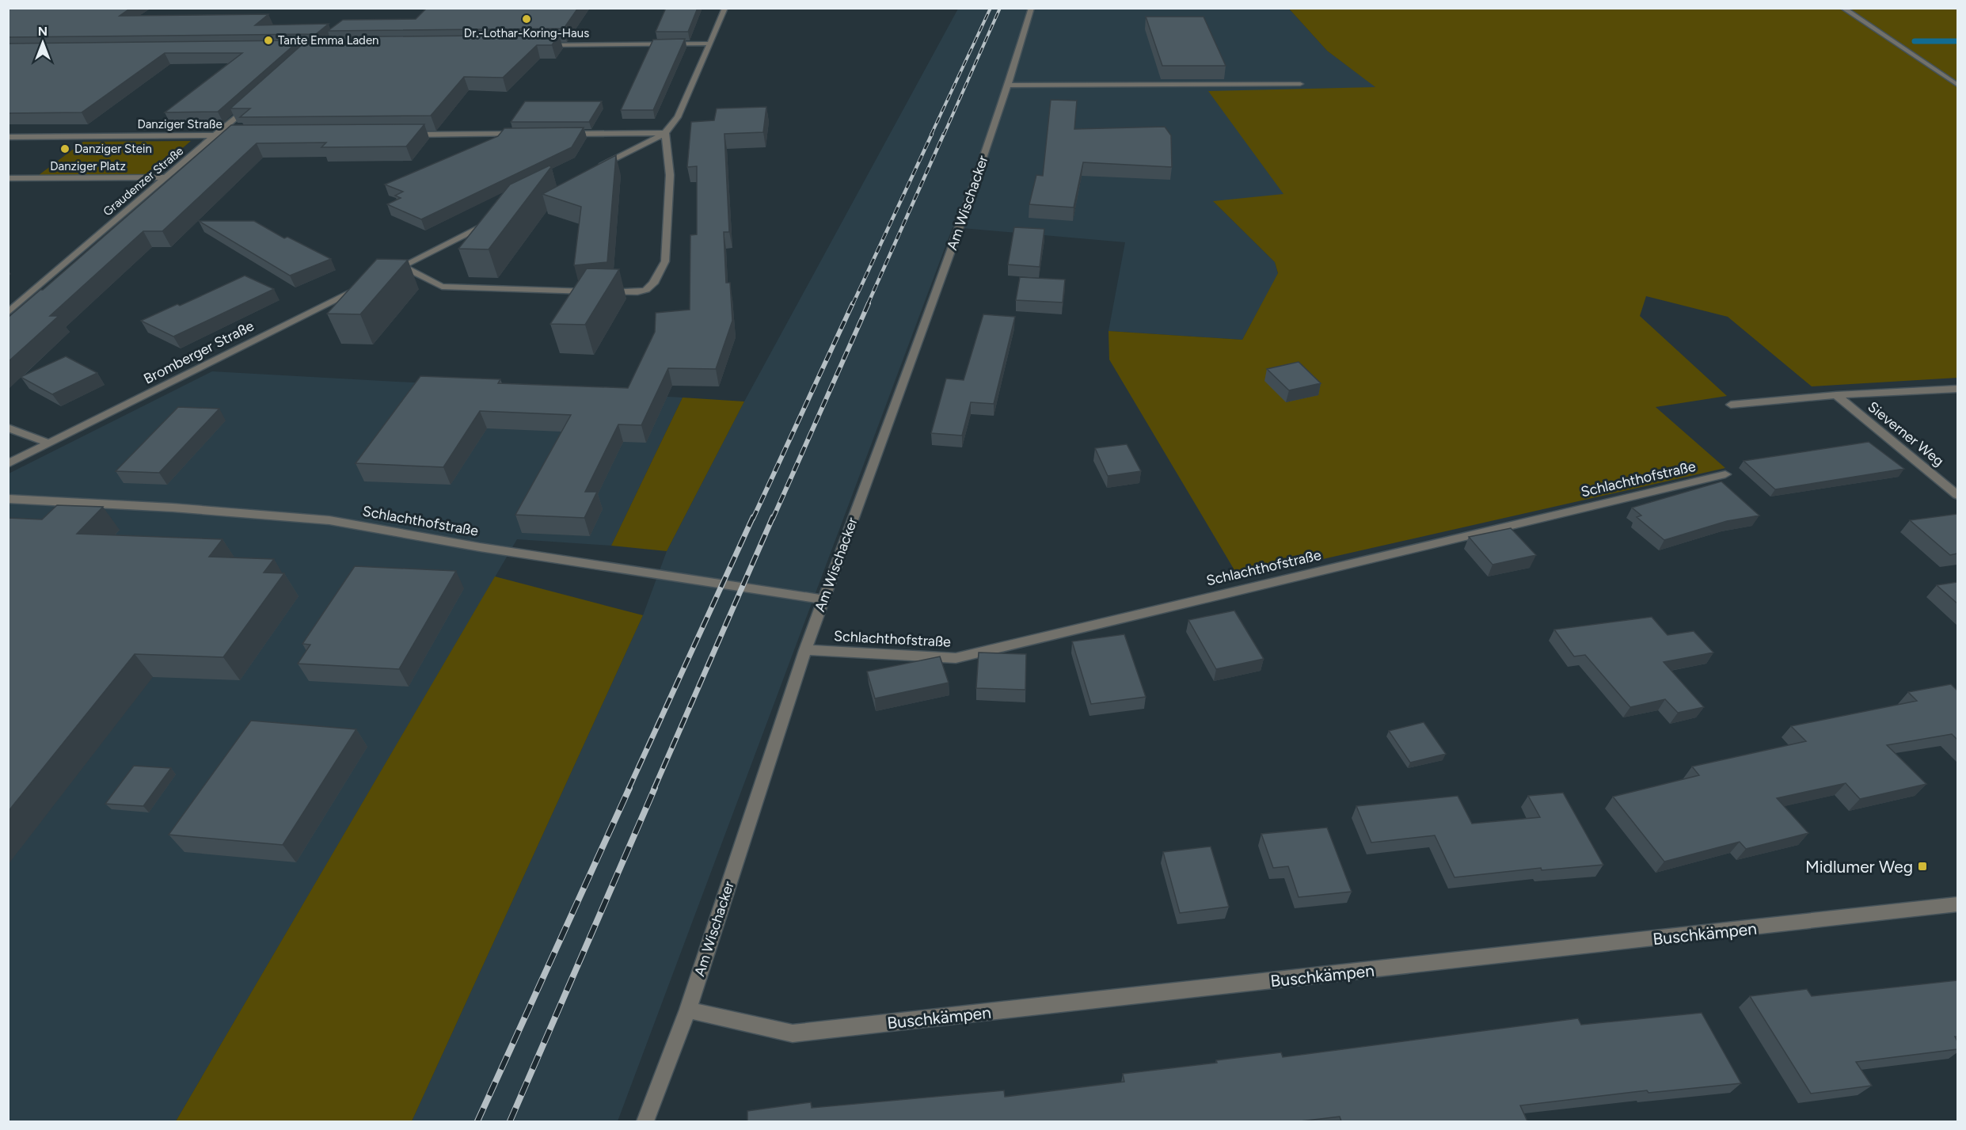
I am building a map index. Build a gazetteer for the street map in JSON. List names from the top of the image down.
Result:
{
  "streets": {
    "street": [
      "Danziger Straße",
      "Danziger Platz",
      "Graudenzer Straße",
      "Am Wischacker",
      "Bromberger Straße",
      "Sieverner Weg",
      "Schlachthofstraße",
      "Buschkämpen"
    ]
  },
  "crossings": [
    ["Danziger Straße", "Graudenzer Straße"],
    ["Danziger Platz", "Graudenzer Straße"],
    ["Am Wischacker", "Schlachthofstraße"],
    ["Am Wischacker", "Buschkämpen"]
  ],
  "places": {
    "other": ["Dr.-Lothar-Koring-Haus", "Tante Emma Laden", "Danziger Stein"],
    "transit": ["Midlumer Weg"]
  },
  "north": "top"
}
